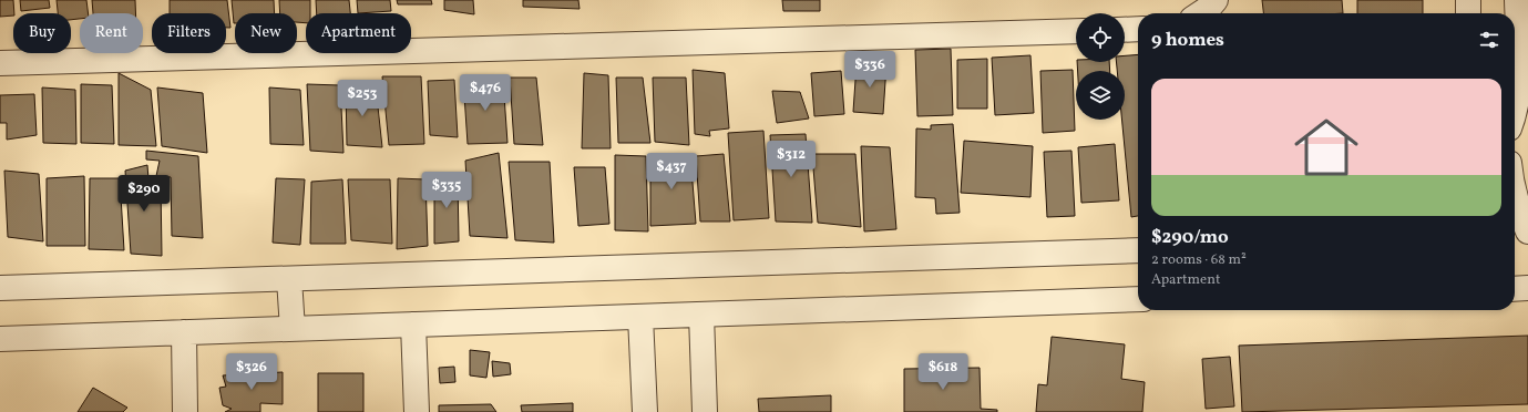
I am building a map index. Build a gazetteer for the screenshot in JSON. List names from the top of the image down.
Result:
{
  "page": {
    "chip": [
      "Buy",
      "Rent",
      "Filters",
      "New",
      "Apartment"
    ],
    "heading": "9 homes",
    "price": [
      "$336",
      "$476",
      "$253",
      "$312",
      "$437",
      "$335",
      "$290",
      "$326",
      "$618"
    ],
    "list": [
      {
        "name": "$290/mo",
        "note": "2 rooms · 68 m² · Apartment"
      }
    ]
  }
}
